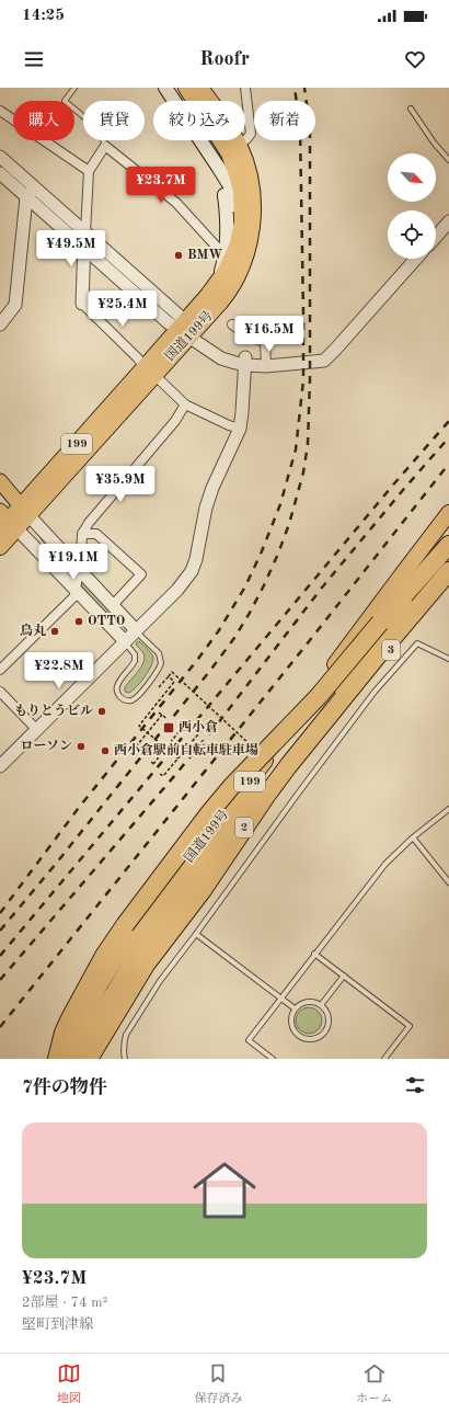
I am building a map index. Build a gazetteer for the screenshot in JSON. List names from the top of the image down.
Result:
{
  "streets": {
    "highway": [
      "国道199号",
      "199",
      "3",
      "2"
    ]
  },
  "crossings": [
    ["3", "2"]
  ],
  "places": {
    "other": [
      "BMW",
      "OTTO",
      "鳥丸",
      "もりとうビル",
      "ローソン",
      "西小倉駅前自転車駐車場"
    ],
    "transit": ["西小倉"]
  },
  "north": "bottom right",
  "page": {
    "status": "14:25",
    "header": "Roofr",
    "chip": [
      "購入",
      "賃貸",
      "絞り込み",
      "新着"
    ],
    "price": [
      "¥23.7M",
      "¥49.5M",
      "¥25.4M",
      "¥16.5M",
      "¥35.9M",
      "¥19.1M",
      "¥22.8M"
    ],
    "heading": "7件の物件",
    "list": [
      {
        "name": "¥23.7M",
        "note": "2部屋 · 74 m² · 堅町到津線"
      }
    ],
    "tabs": ["地図", "保存済み", "ホーム"]
  }
}
